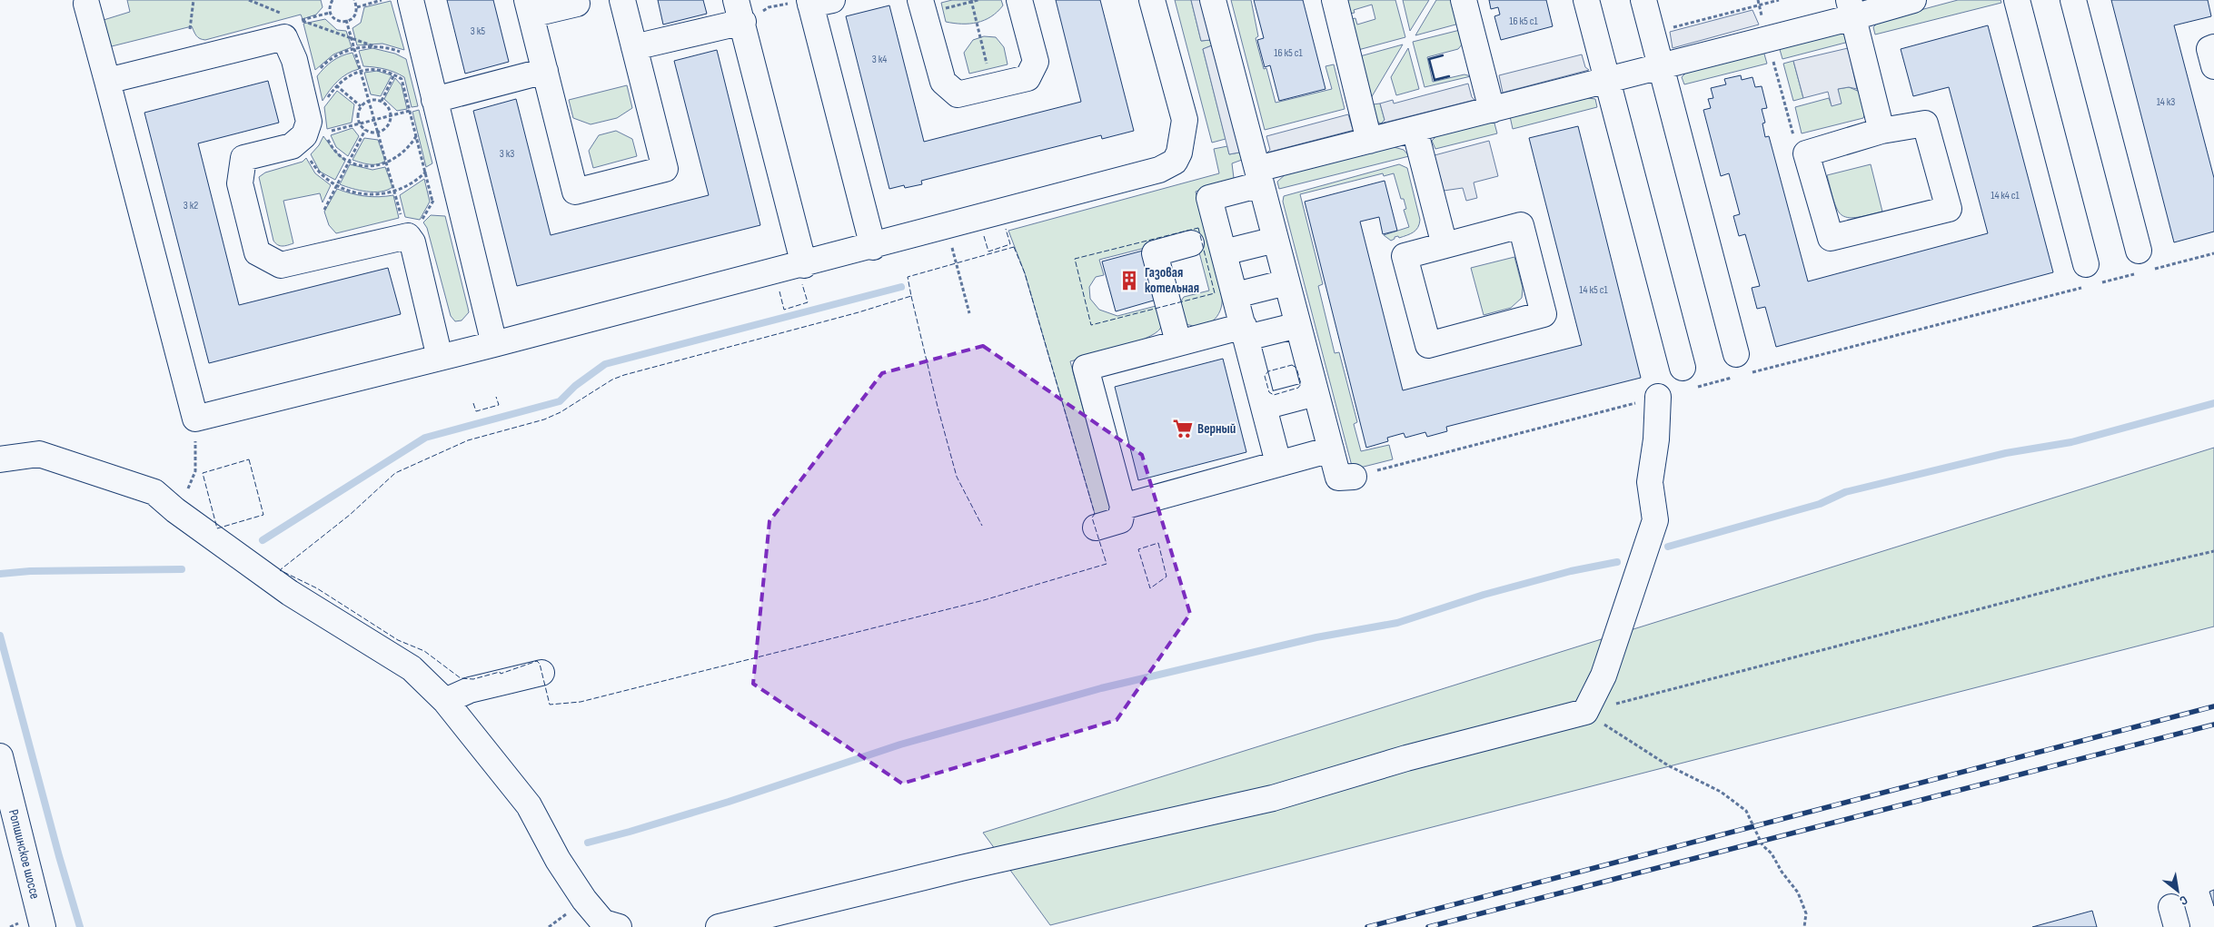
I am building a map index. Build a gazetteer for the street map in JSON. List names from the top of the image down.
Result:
{
  "streets": {
    "street": ["Ропшинское шоссе"]
  },
  "places": {
    "building": ["Газовая котельная"],
    "supermarket": ["Верный"]
  },
  "house_numbers": [
    "16 к5 с1",
    "3 к5",
    "16 к5 с1",
    "3 к4",
    "14 к3",
    "3 к3",
    "14 к4 с1",
    "3 к2",
    "14 к5 с1"
  ],
  "north": "bottom right"
}
